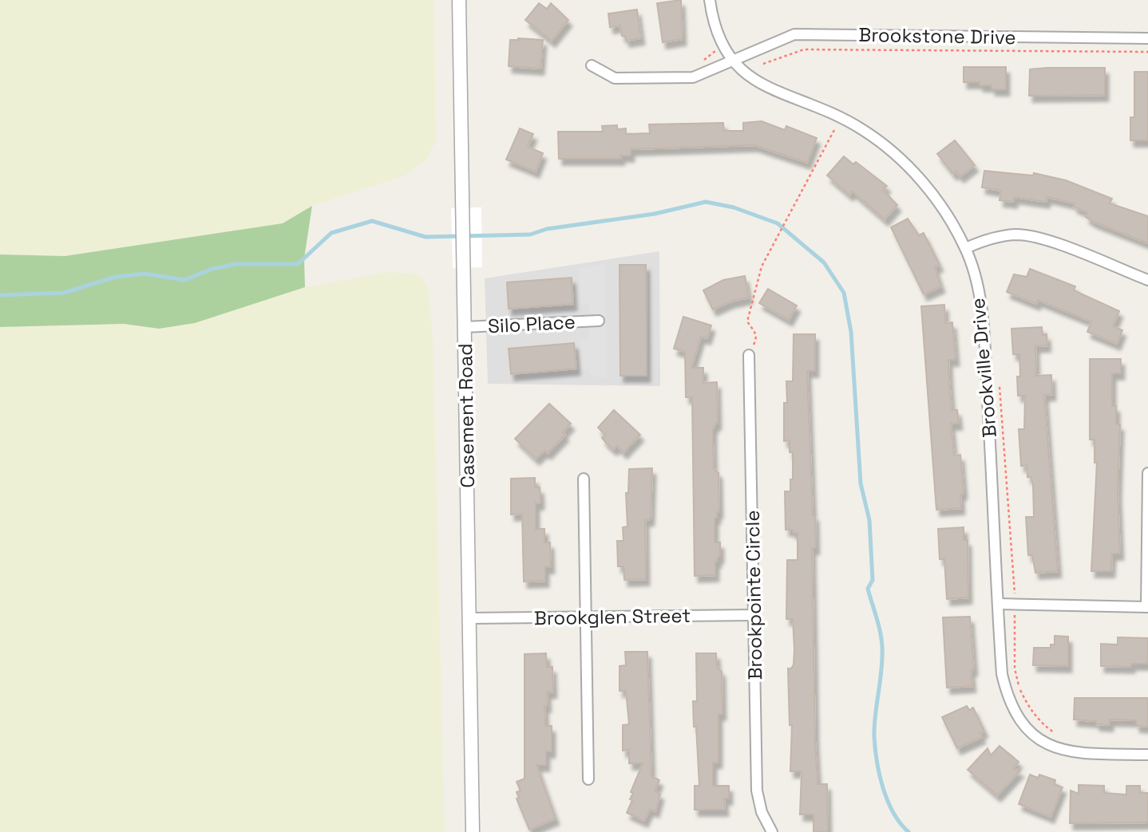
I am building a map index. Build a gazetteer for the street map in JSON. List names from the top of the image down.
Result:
{
  "streets": {
    "street": [
      "Brookstone Drive",
      "Silo Place",
      "Brookville Drive",
      "Casement Road",
      "Brookpointe Circle",
      "Brookglen Street"
    ]
  },
  "crossings": [
    ["Brookstone Drive", "Brookville Drive"],
    ["Silo Place", "Casement Road"],
    ["Casement Road", "Brookglen Street"],
    ["Brookpointe Circle", "Brookglen Street"]
  ]
}
